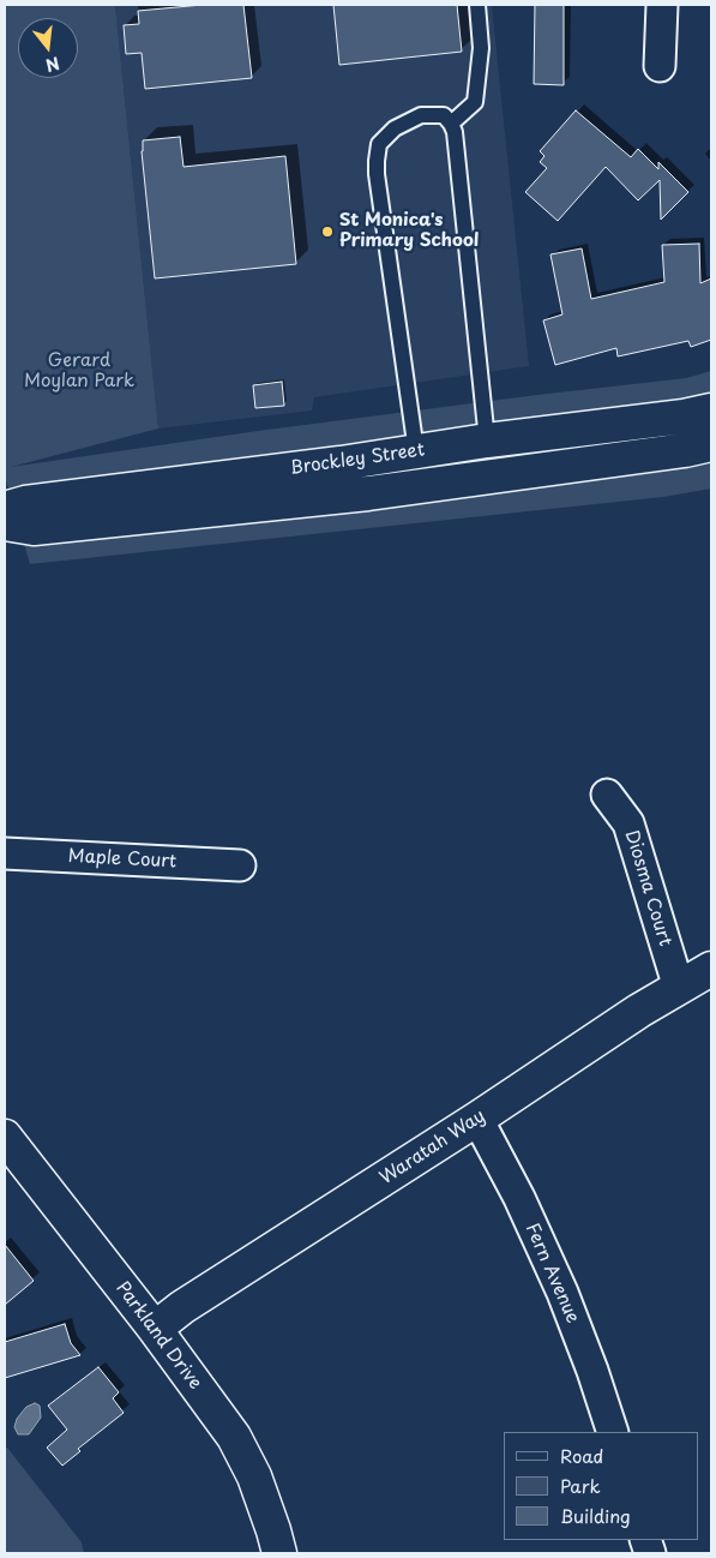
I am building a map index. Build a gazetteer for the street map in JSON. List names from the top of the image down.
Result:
{
  "streets": {
    "main road": ["Brockley Street", "Waratah Way", "Parkland Drive"],
    "street": ["Maple Court", "Diosma Court", "Fern Avenue"]
  },
  "crossings": [
    ["Diosma Court", "Waratah Way"],
    ["Waratah Way", "Fern Avenue"],
    ["Waratah Way", "Parkland Drive"]
  ],
  "parks": ["Gerard Moylan Park"],
  "places": ["St Monica's Primary School"],
  "legend": ["Road", "Park", "Building"],
  "north": "bottom"
}
